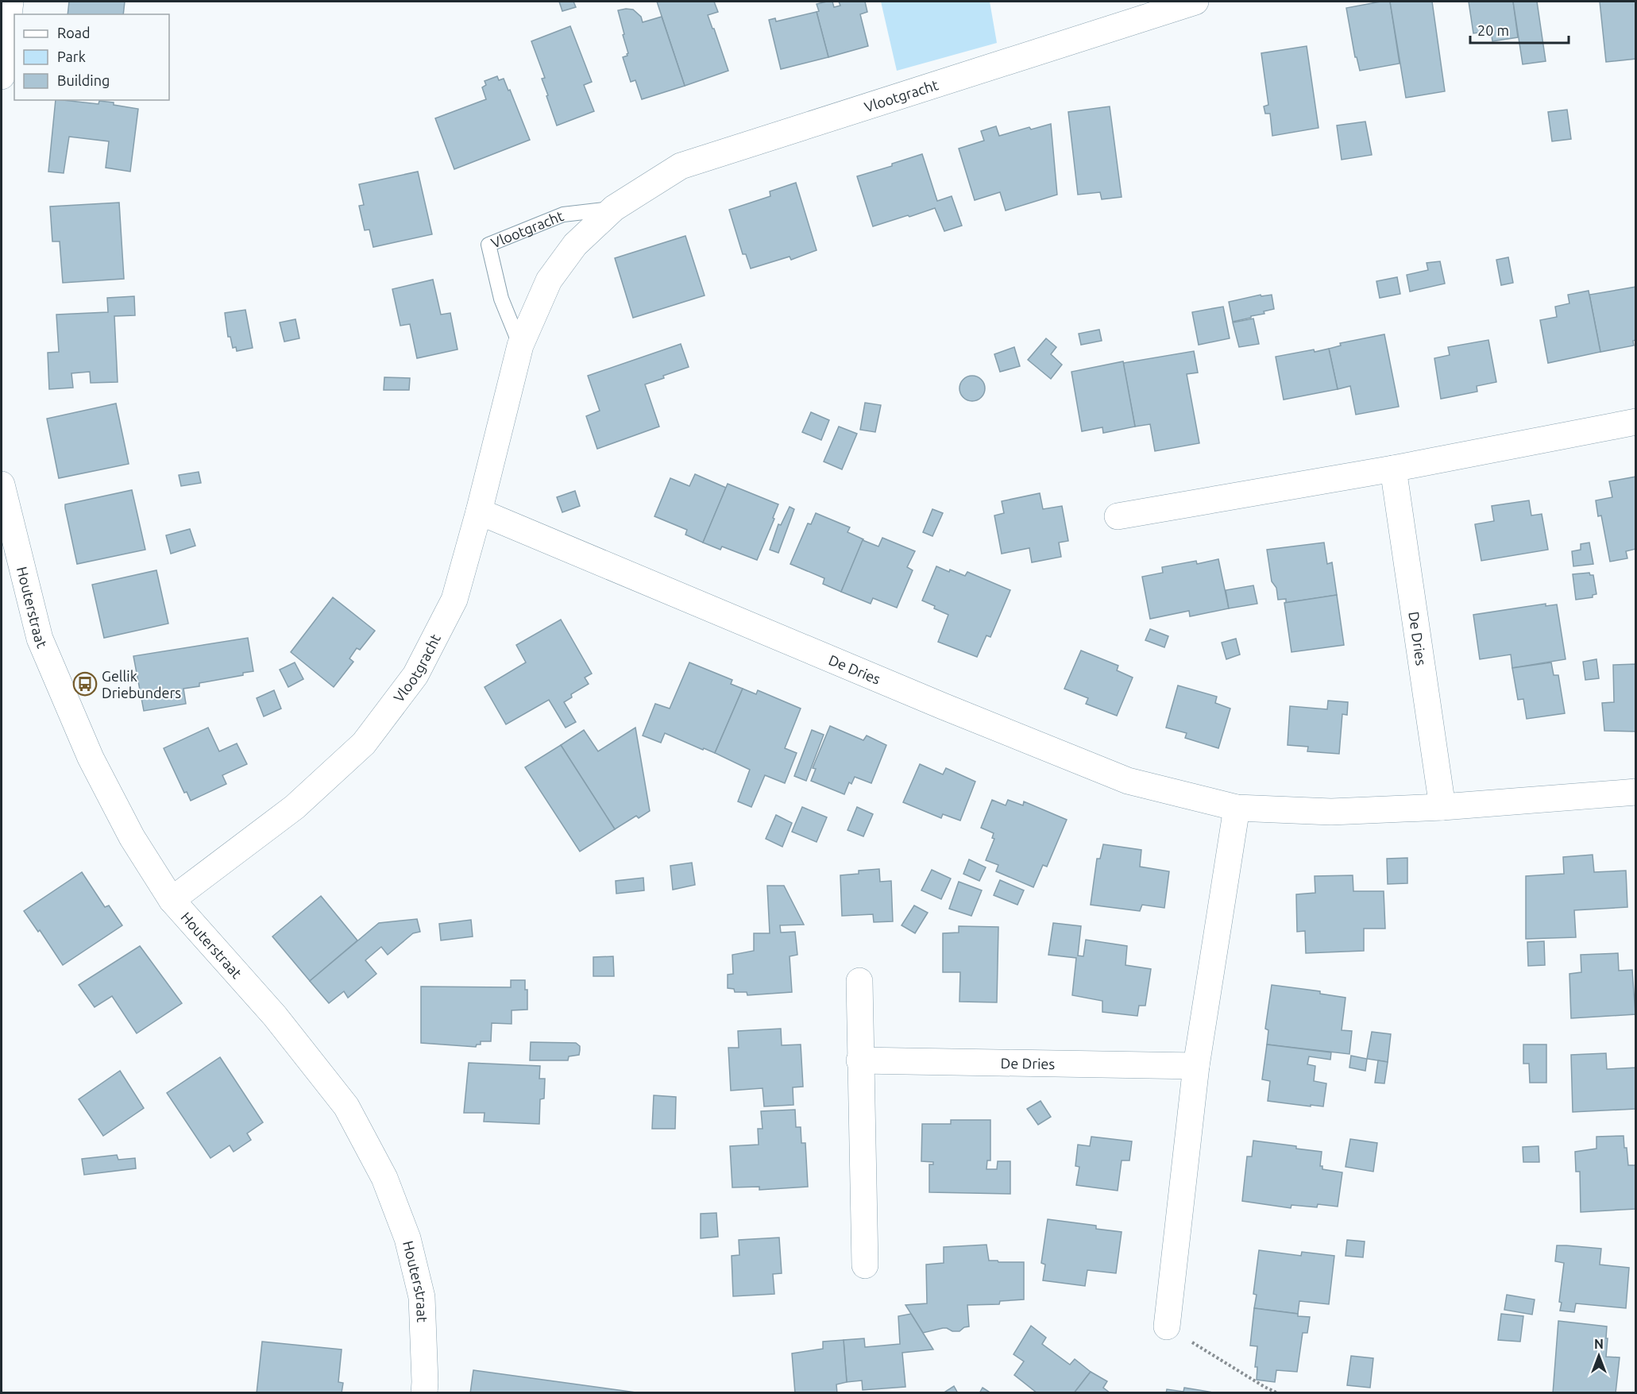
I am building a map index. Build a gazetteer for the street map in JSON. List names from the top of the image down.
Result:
{
  "streets": {
    "street": ["Vlootgracht", "Houterstraat", "De Dries"]
  },
  "crossings": [
    ["Vlootgracht", "Houterstraat"],
    ["Vlootgracht", "De Dries"]
  ],
  "places": {
    "bus stop": ["Gellik Driebunders"]
  },
  "legend": ["Road", "Park", "Building"],
  "scale_bar": "20 m",
  "north": "top"
}
